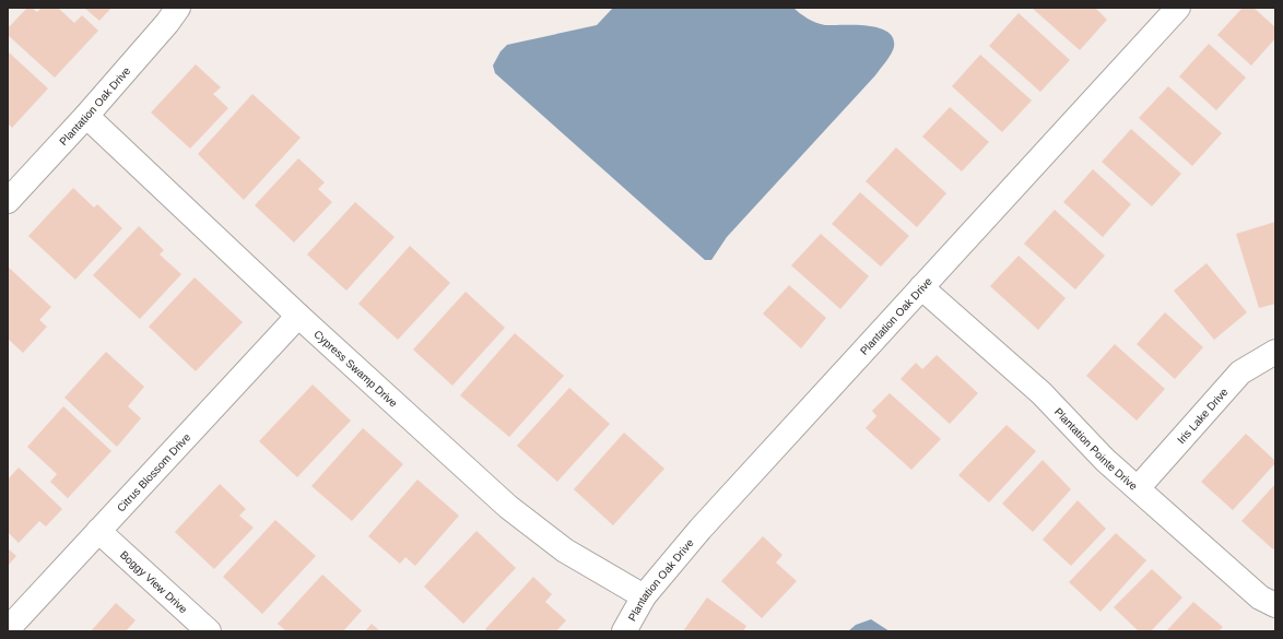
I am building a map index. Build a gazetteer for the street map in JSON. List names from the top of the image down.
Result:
{
  "streets": {
    "street": [
      "Plantation Oak Drive",
      "Cypress Swamp Drive",
      "Iris Lake Drive",
      "Plantation Pointe Drive",
      "Citrus Blossom Drive",
      "Boggy View Drive"
    ]
  },
  "crossings": [
    ["Plantation Oak Drive", "Cypress Swamp Drive"],
    ["Plantation Oak Drive", "Plantation Pointe Drive"],
    ["Cypress Swamp Drive", "Citrus Blossom Drive"],
    ["Iris Lake Drive", "Plantation Pointe Drive"],
    ["Citrus Blossom Drive", "Boggy View Drive"]
  ]
}
